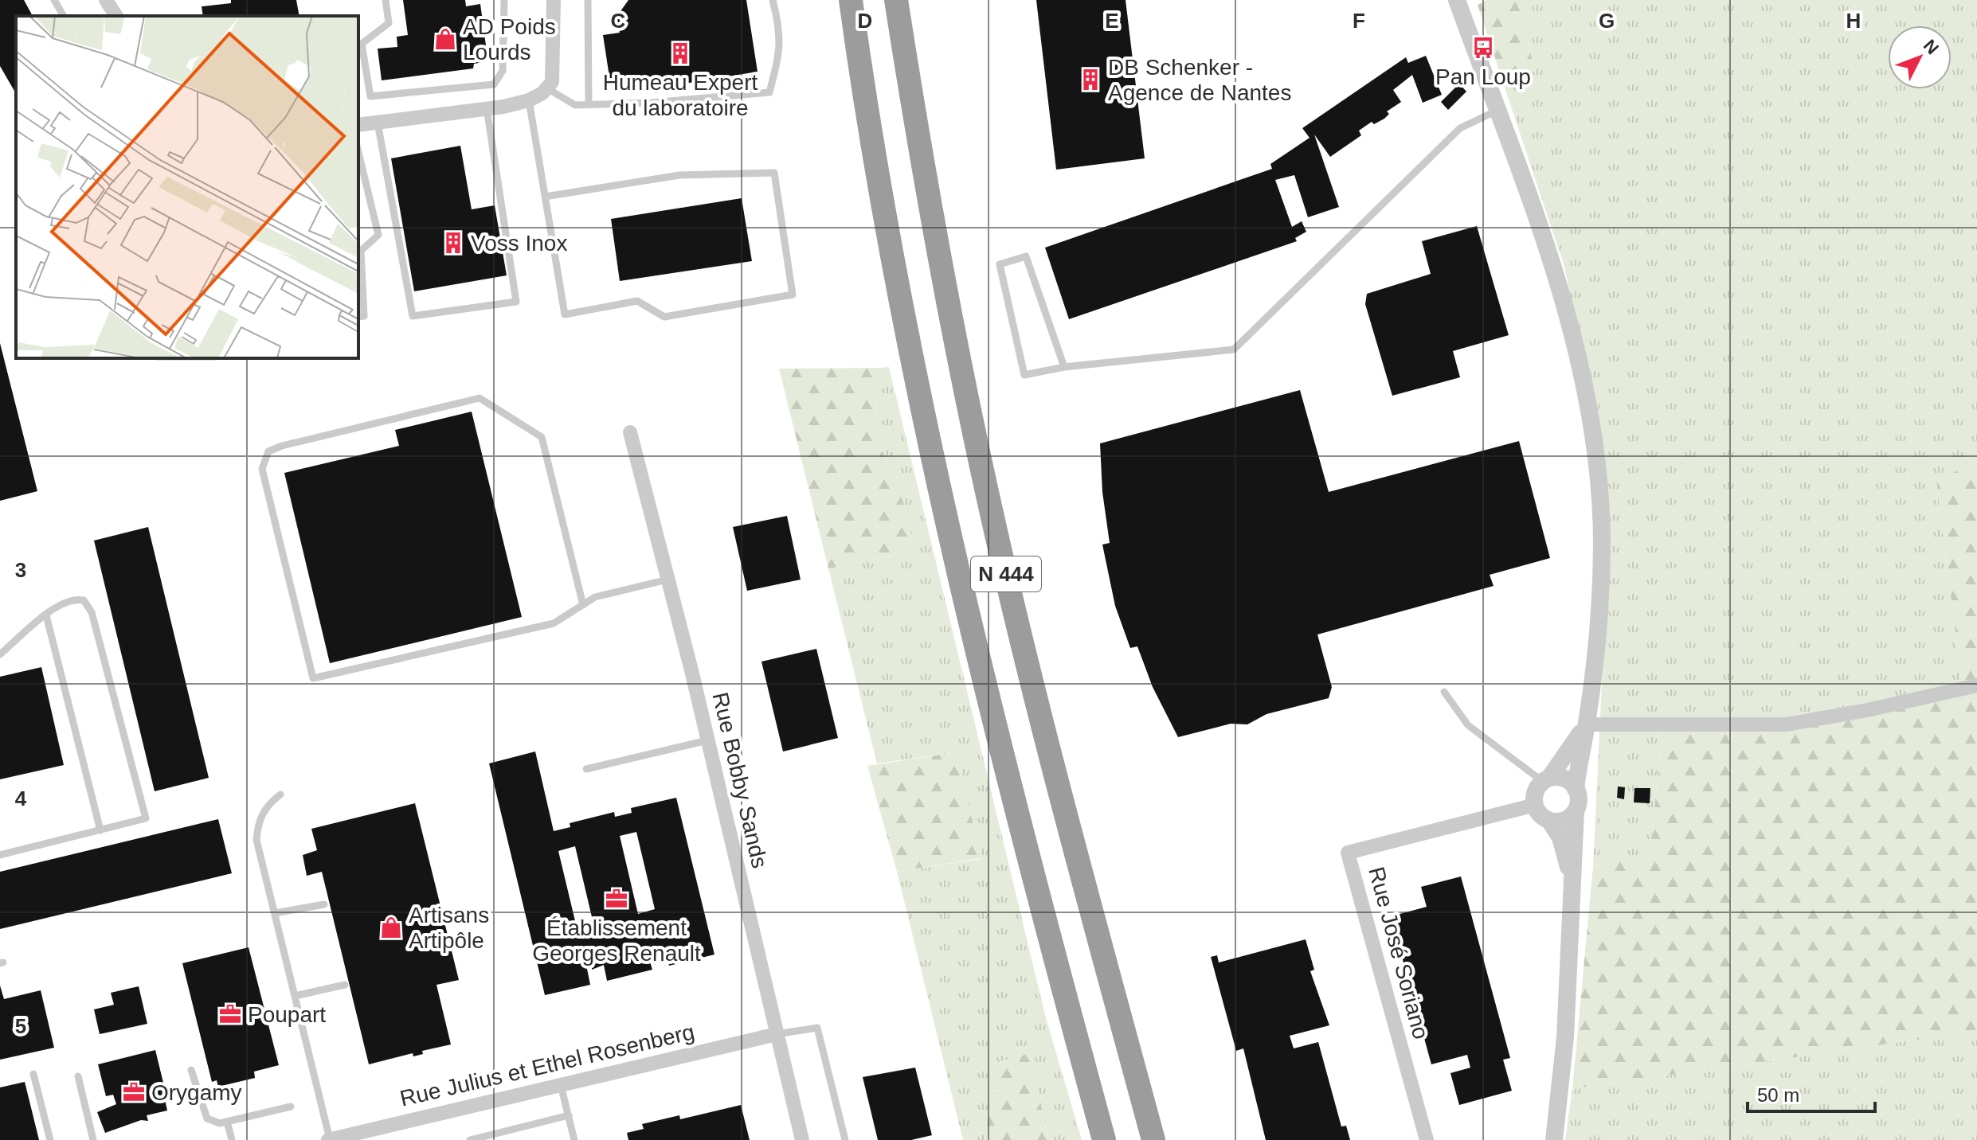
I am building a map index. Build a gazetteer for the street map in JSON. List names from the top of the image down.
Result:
{
  "streets": {
    "highway": ["N 444"],
    "street": ["Rue Bobby Sands", "Rue José Soriano", "Rue Julius et Ethel Rosenberg"]
  },
  "crossings": [
    ["Rue Bobby Sands", "Rue Julius et Ethel Rosenberg"]
  ],
  "places": {
    "shop": ["AD Poids Lourds", "Artisans Artipôle"],
    "bus stop": ["Pan Loup"],
    "building": ["Humeau Expert du laboratoire", "DB Schenker - Agence de Nantes", "Voss Inox"],
    "office": ["Établissement Georges Renault", "Poupart", "Orygamy"]
  },
  "scale_bar": "50 m",
  "north": "top right",
  "grid": {
    "columns": [
      "C",
      "D",
      "E",
      "F",
      "G",
      "H"
    ],
    "rows": ["3", "4", "5"]
  }
}
